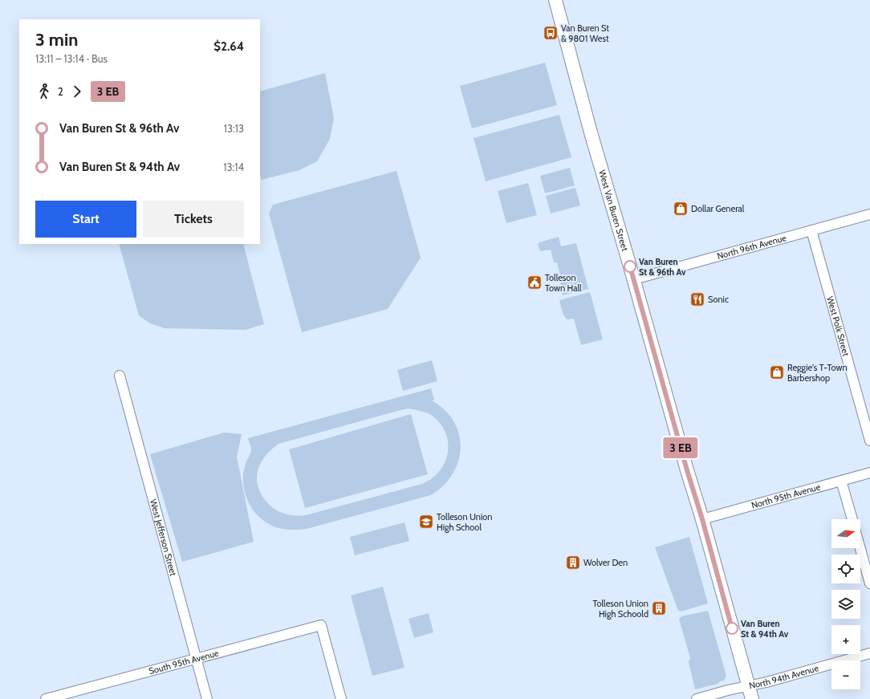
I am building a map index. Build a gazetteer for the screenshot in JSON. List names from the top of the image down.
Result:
{
  "streets": {
    "main road": ["West Van Buren Street"],
    "street": [
      "North 96th Avenue",
      "West Polk Street",
      "North 95th Avenue",
      "West Jefferson Street",
      "South 95th Avenue",
      "North 94th Avenue"
    ]
  },
  "crossings": [
    ["West Van Buren Street", "North 96th Avenue"],
    ["West Van Buren Street", "North 95th Avenue"],
    ["West Van Buren Street", "North 94th Avenue"],
    ["North 96th Avenue", "West Polk Street"],
    ["West Jefferson Street", "South 95th Avenue"]
  ],
  "places": {
    "bus stop": ["Van Buren St & 9801 West"],
    "shop": ["Dollar General", "Reggie's T-Town Barbershop"],
    "other": ["Van Buren St & 96th Av", "Van Buren St & 94th Av"],
    "public building": ["Tolleson Town Hall"],
    "restaurant": ["Sonic"],
    "school or university": ["Tolleson Union High School"],
    "building": ["Wolver Den", "Tolleson Union High Schoold"]
  },
  "north": "right",
  "page": {
    "on_map": "3 EB",
    "heading": ["3 min", "13:11 – 13:14 · Bus", "$2.64"],
    "legs": ["2", "3 EB"],
    "list": [
      {
        "name": "Van Buren St & 96th Av",
        "value": "13:13"
      },
      {
        "name": "Van Buren St & 94th Av",
        "value": "13:14"
      }
    ],
    "buttons": ["Start", "Tickets"],
    "map_buttons": ["+", "−"]
  }
}
